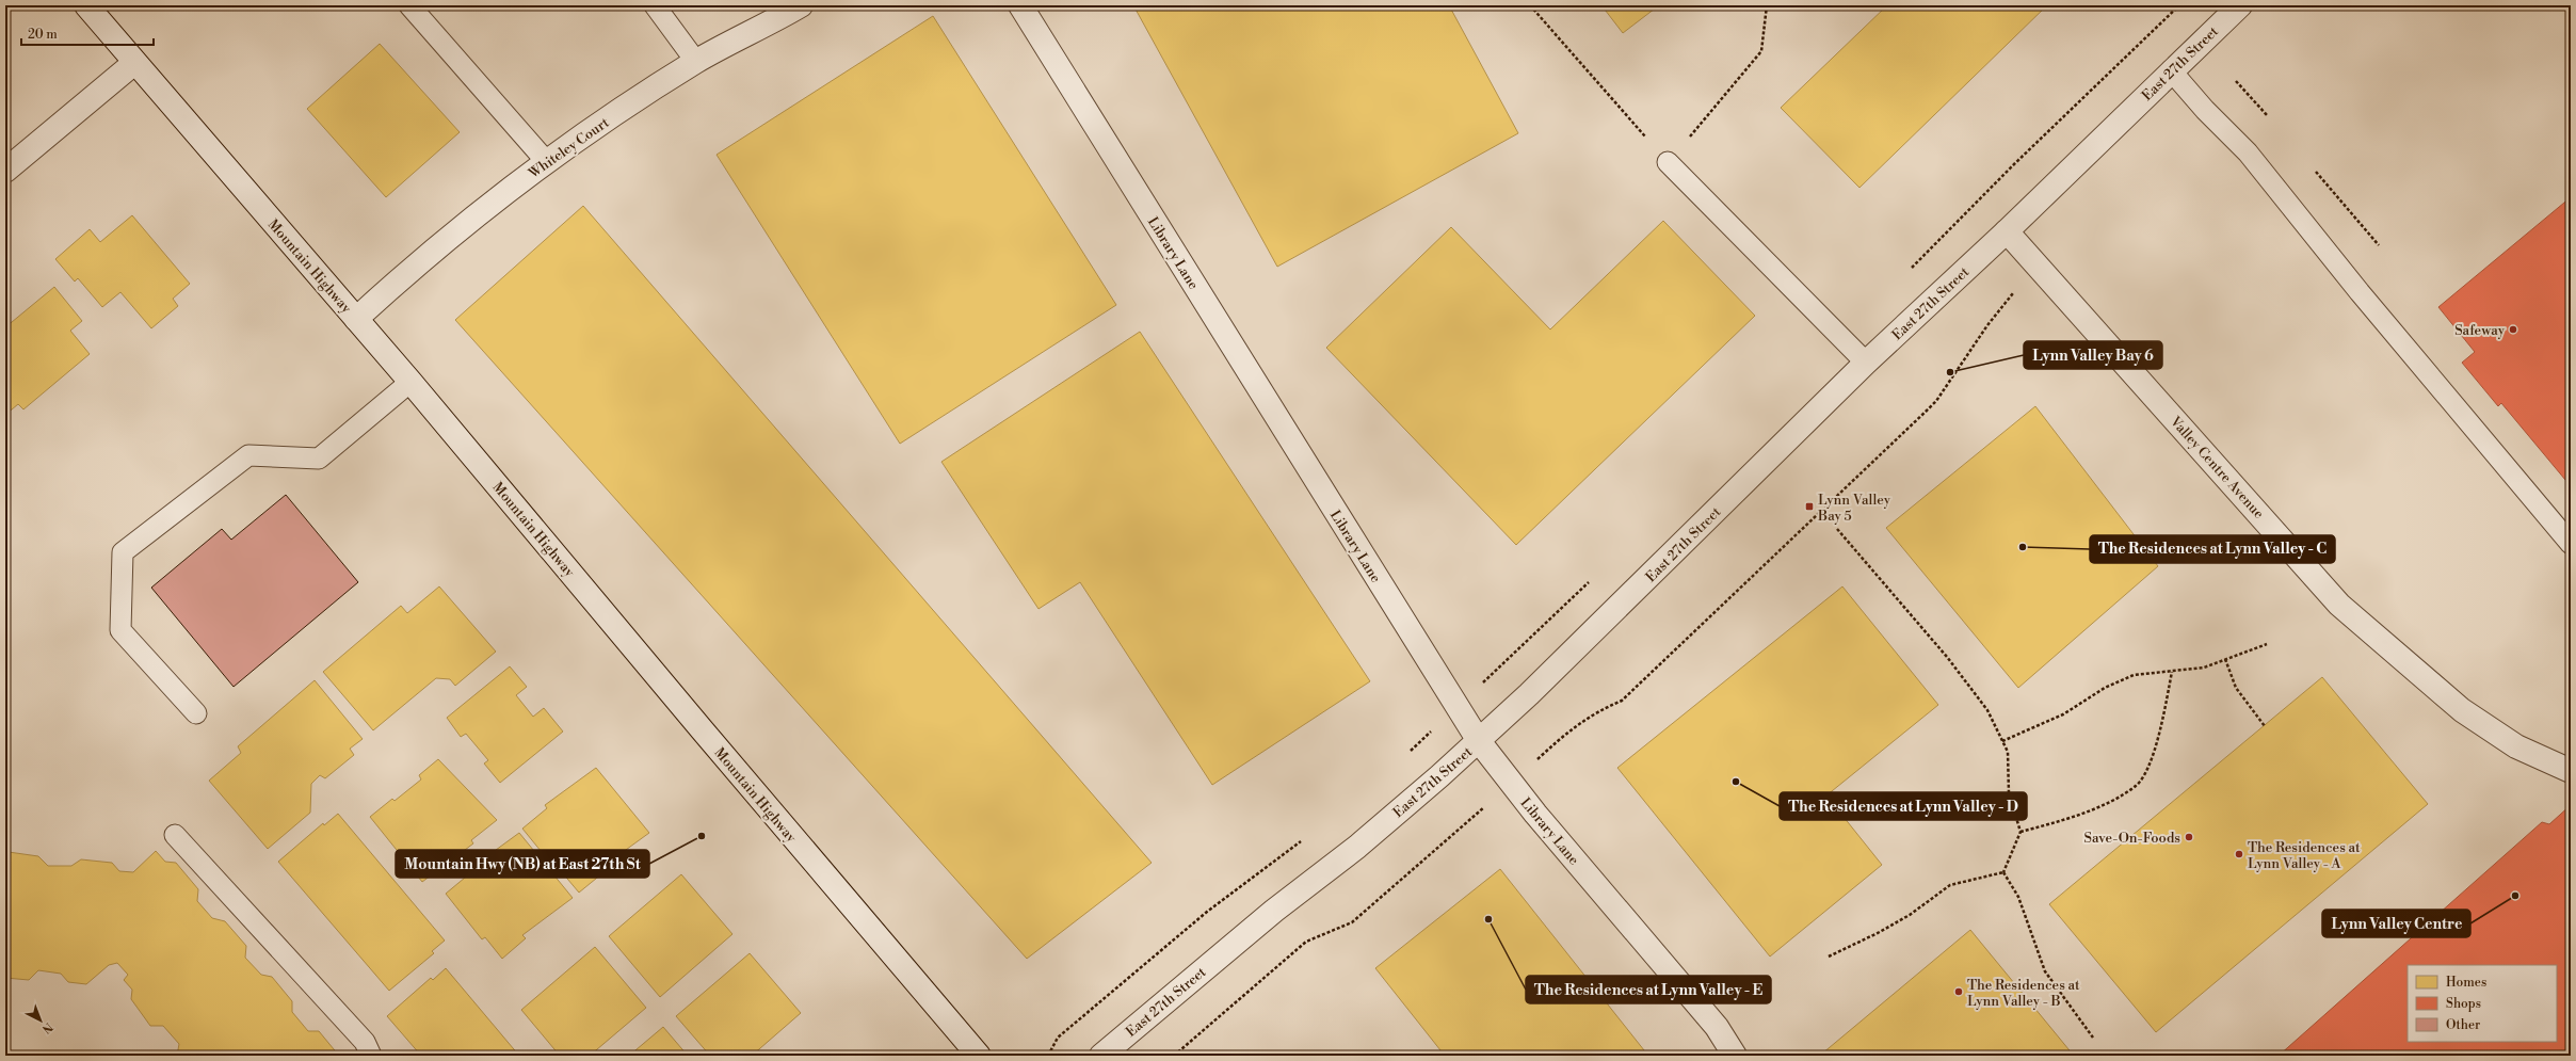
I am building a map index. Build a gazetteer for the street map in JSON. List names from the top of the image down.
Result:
{
  "streets": {
    "street": [
      "East 27th Street",
      "Whiteley Court",
      "Library Lane",
      "Mountain Highway",
      "Valley Centre Avenue"
    ]
  },
  "crossings": [
    ["East 27th Street", "Library Lane"],
    ["East 27th Street", "Valley Centre Avenue"],
    ["Whiteley Court", "Mountain Highway"]
  ],
  "places": {
    "other": [
      "Safeway",
      "Lynn Valley Bay 6",
      "The Residences at Lynn Valley - C",
      "The Residences at Lynn Valley - D",
      "Mountain Hwy (NB) at East 27th St",
      "Save-On-Foods",
      "The Residences at Lynn Valley - A",
      "Lynn Valley Centre",
      "The Residences at Lynn Valley - E",
      "The Residences at Lynn Valley - B"
    ],
    "transit": ["Lynn Valley Bay 5"]
  },
  "legend": ["Homes", "Shops", "Other"],
  "scale_bar": "20 m",
  "north": "bottom right"
}
